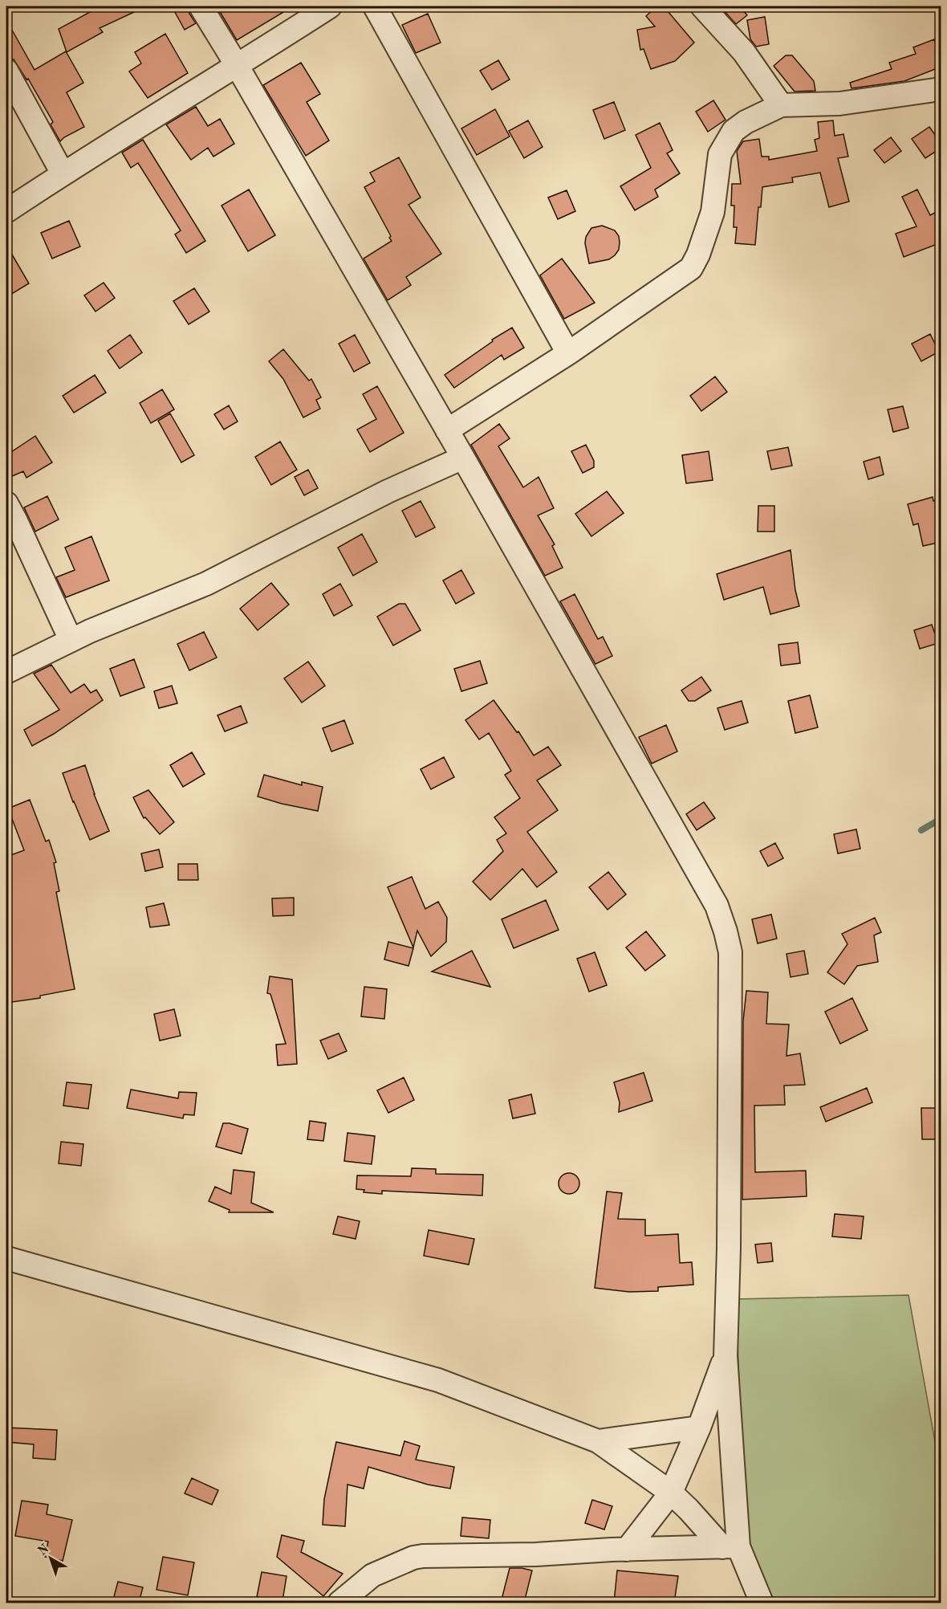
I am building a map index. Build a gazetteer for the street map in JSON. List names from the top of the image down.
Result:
{
  "north": "top left"
}
